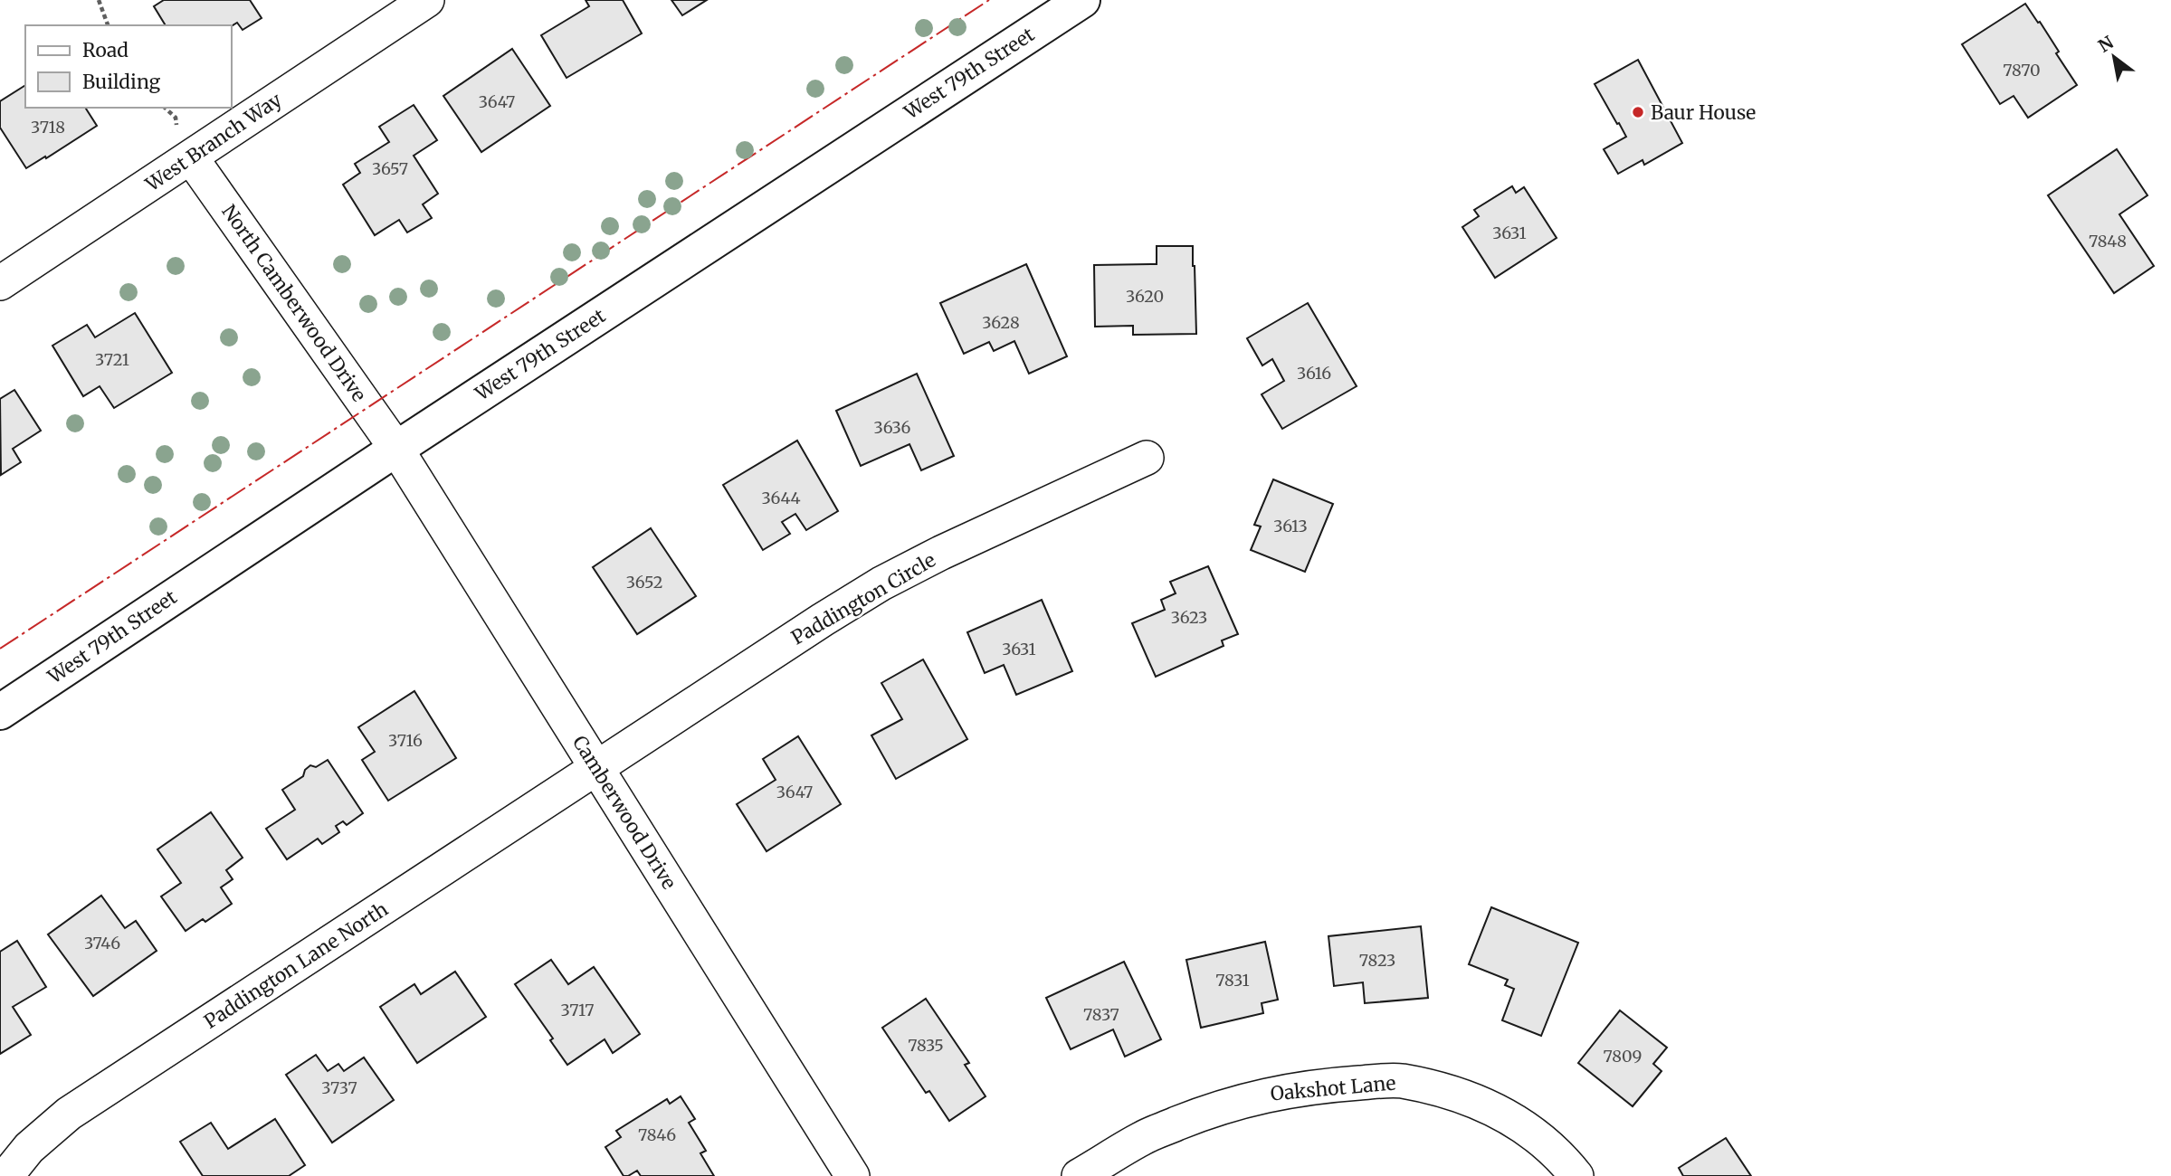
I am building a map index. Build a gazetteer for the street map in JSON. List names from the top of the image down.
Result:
{
  "streets": {
    "main road": ["West 79th Street"],
    "street": [
      "West Branch Way",
      "North Camberwood Drive",
      "Paddington Circle",
      "Camberwood Drive",
      "Paddington Lane North",
      "Oakshot Lane"
    ]
  },
  "crossings": [
    ["West 79th Street", "North Camberwood Drive"],
    ["West 79th Street", "Camberwood Drive"],
    ["West Branch Way", "North Camberwood Drive"],
    ["North Camberwood Drive", "Camberwood Drive"],
    ["Paddington Circle", "Camberwood Drive"],
    ["Paddington Circle", "Paddington Lane North"],
    ["Camberwood Drive", "Paddington Lane North"]
  ],
  "places": ["Baur House"],
  "house_numbers": [
    "7870",
    "3647",
    "3718",
    "3657",
    "3631",
    "7848",
    "3620",
    "3628",
    "3721",
    "3616",
    "3636",
    "3644",
    "3613",
    "3652",
    "3623",
    "3631",
    "3716",
    "3647",
    "3746",
    "7823",
    "7831",
    "3717",
    "7837",
    "7835",
    "7809",
    "3737",
    "7846"
  ],
  "legend": ["Road", "Building"],
  "north": "top left"
}
